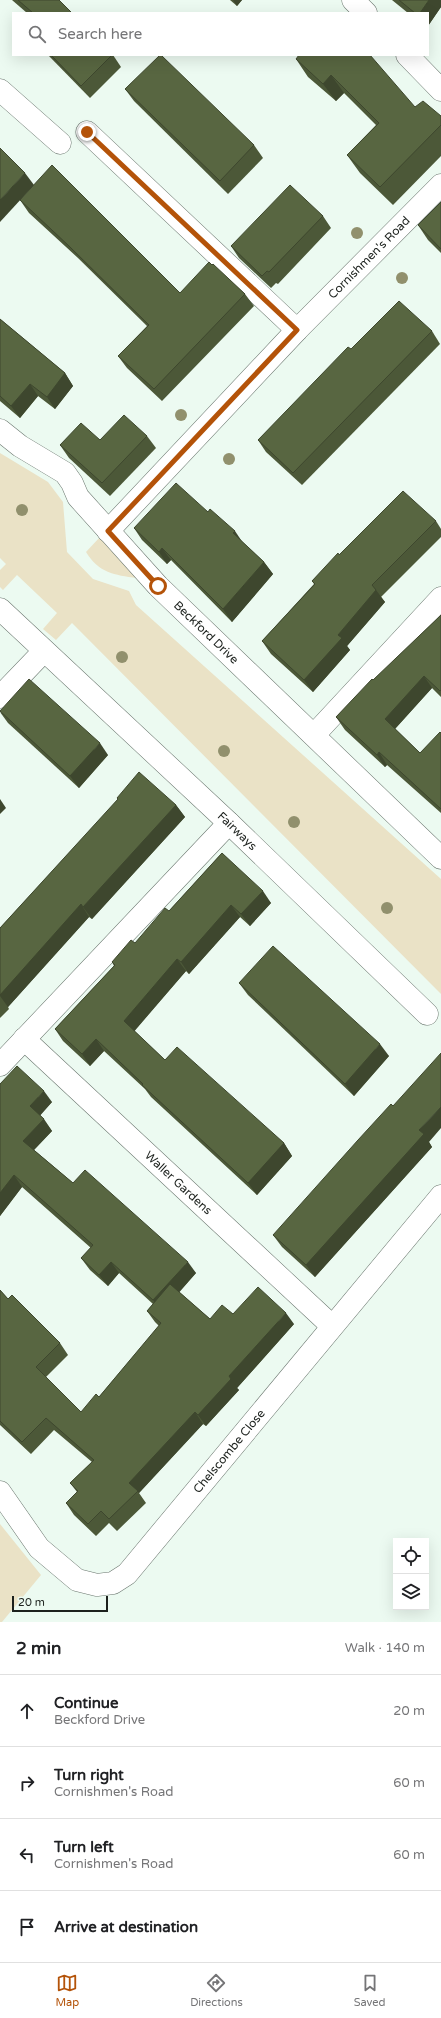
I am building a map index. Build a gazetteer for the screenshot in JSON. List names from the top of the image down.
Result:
{
  "streets": {
    "street": [
      "Cornishmen's Road",
      "Beckford Drive",
      "Fairways",
      "Waller Gardens",
      "Chelscombe Close"
    ]
  },
  "crossings": [
    ["Cornishmen's Road", "Beckford Drive"],
    ["Waller Gardens", "Chelscombe Close"]
  ],
  "scale_bar": "20 m",
  "page": {
    "search": "Search here",
    "scale": "20 m",
    "heading": ["2 min", "Walk · 140 m"],
    "list": [
      ["Continue", "Beckford Drive", "20 m"],
      ["Turn right", "Cornishmen's Road", "60 m"],
      ["Turn left", "Cornishmen's Road", "60 m"],
      "Arrive at destination"
    ],
    "nav": ["Map", "Directions", "Saved"]
  }
}
